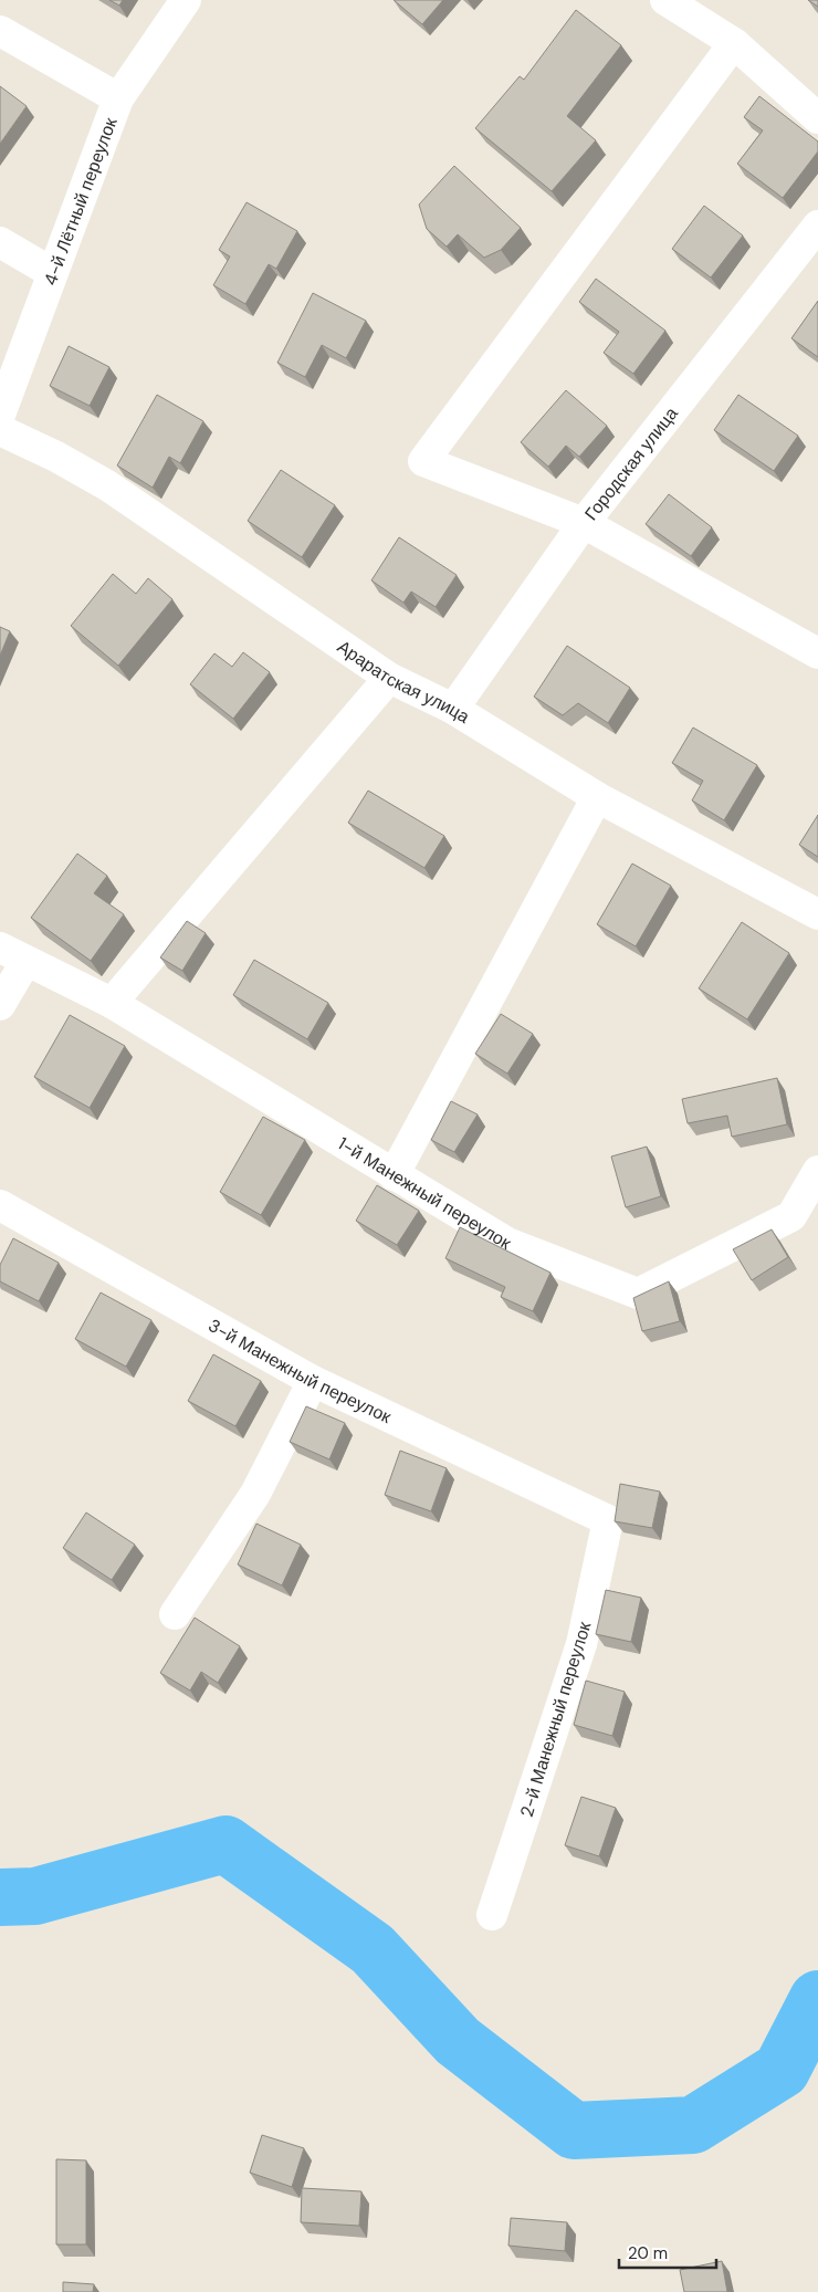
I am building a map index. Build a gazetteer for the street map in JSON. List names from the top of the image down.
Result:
{
  "streets": {
    "street": [
      "4-й Лётный переулок",
      "Городская улица",
      "Араратская улица",
      "1-й Манежный переулок",
      "3-й Манежный переулок",
      "2-й Манежный переулок"
    ]
  },
  "crossings": [
    ["Городская улица", "Араратская улица"],
    ["3-й Манежный переулок", "2-й Манежный переулок"]
  ],
  "scale_bar": "20 m"
}
